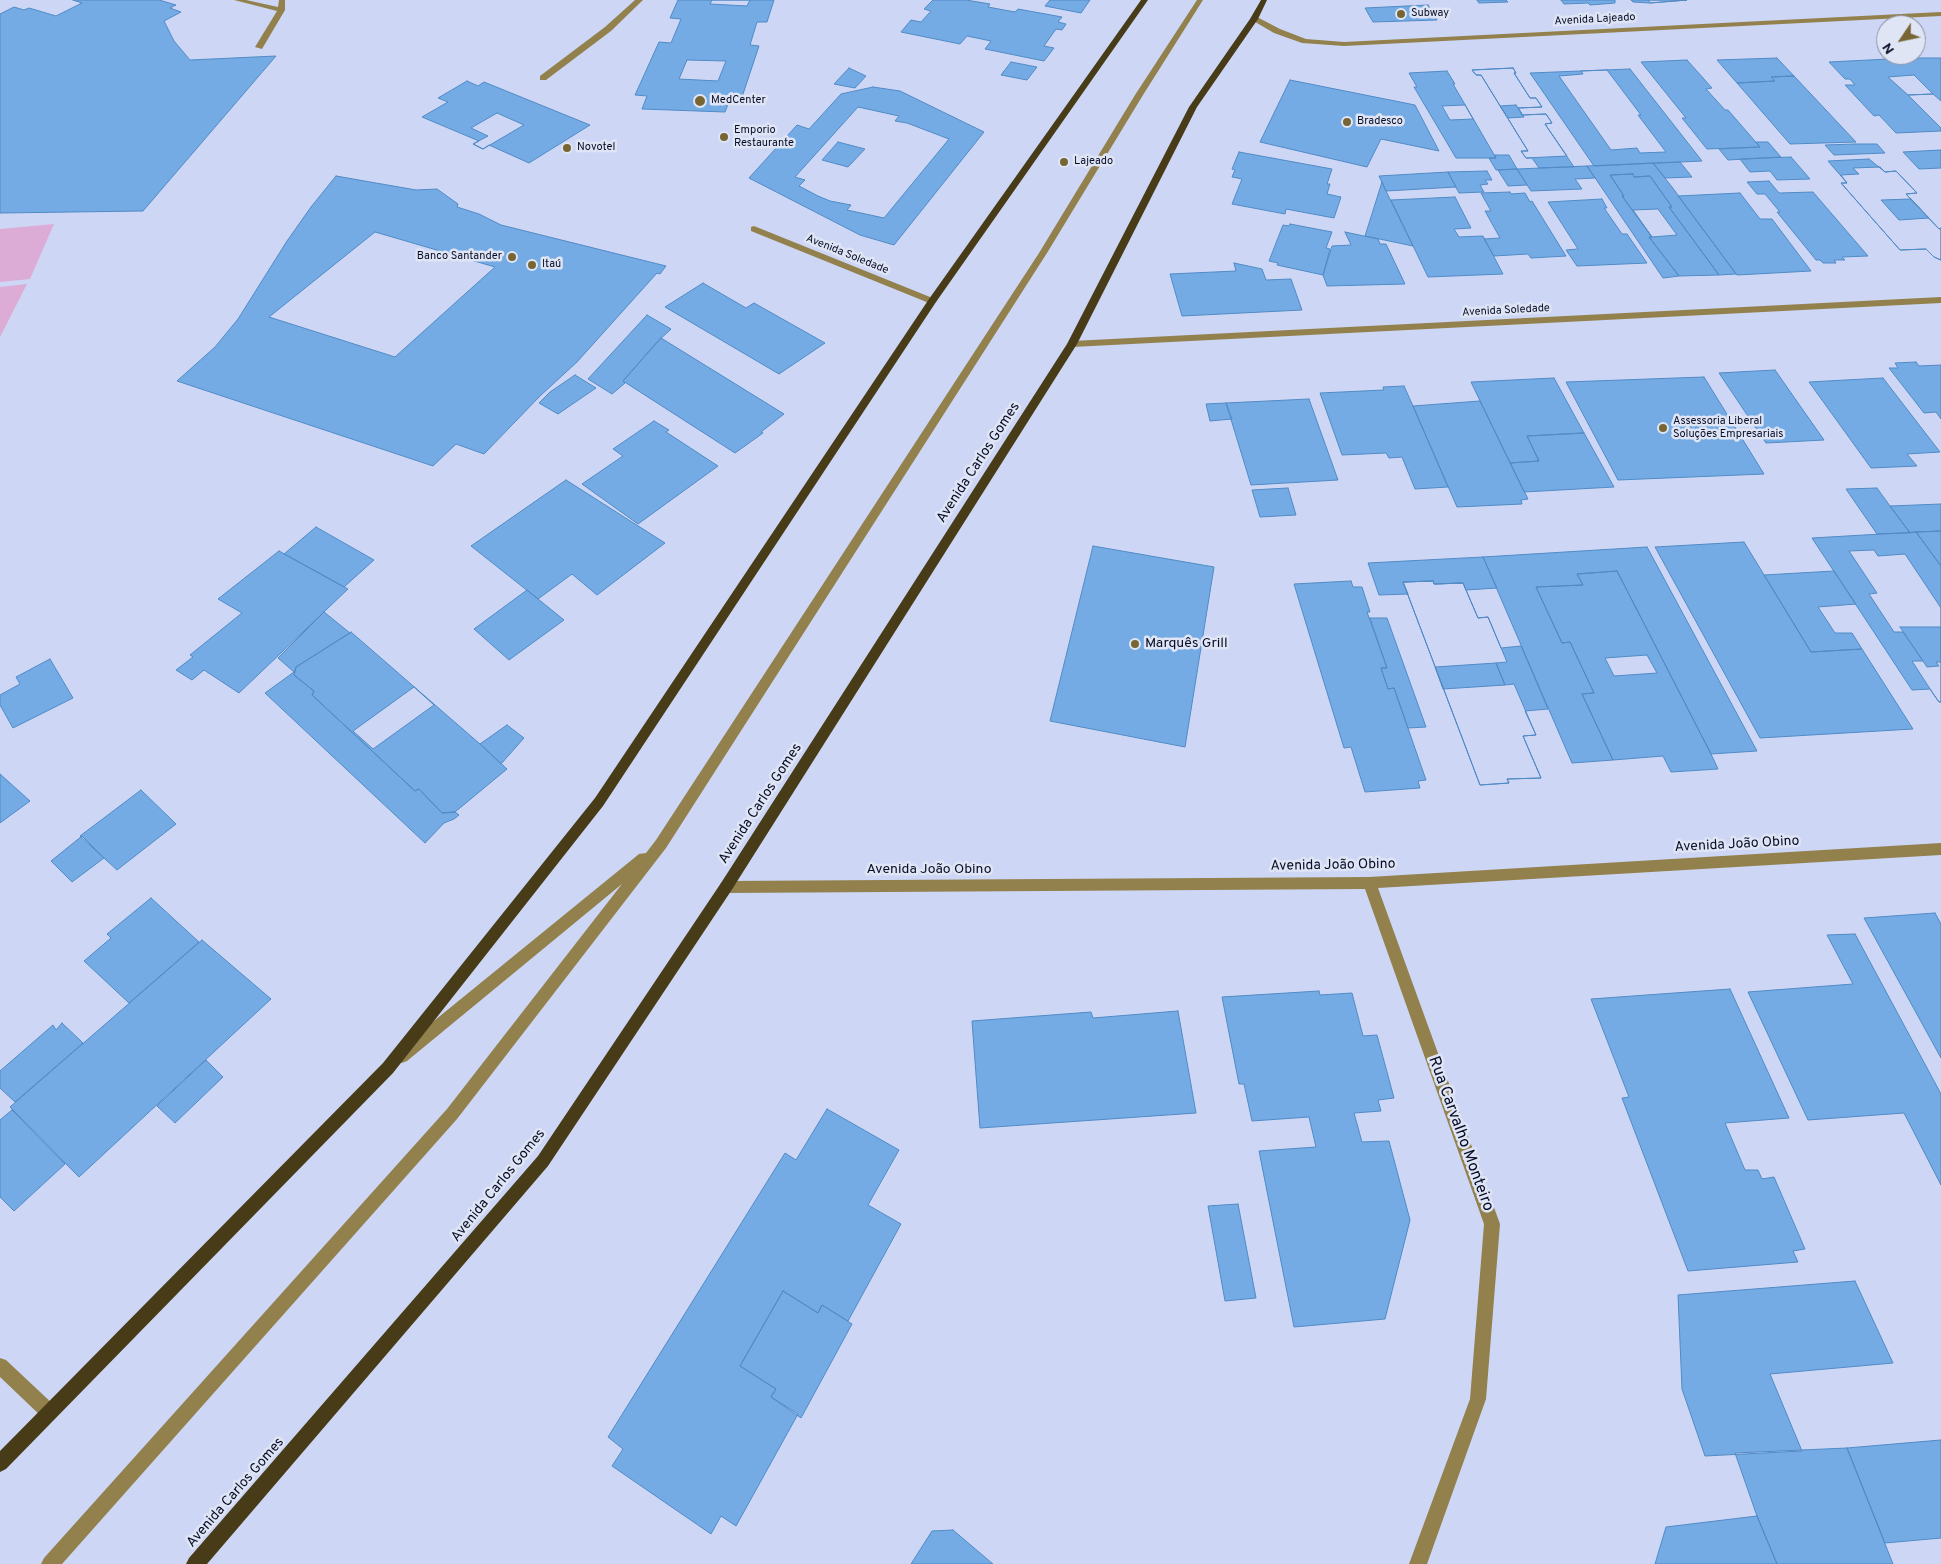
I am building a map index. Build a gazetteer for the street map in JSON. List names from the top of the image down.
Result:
{
  "streets": {
    "main road": ["Avenida Carlos Gomes"],
    "street": [
      "Avenida Lajeado",
      "Avenida Soledade",
      "Avenida João Obino",
      "Rua Carvalho Monteiro"
    ]
  },
  "crossings": [
    ["Avenida Lajeado", "Avenida Carlos Gomes"],
    ["Avenida Soledade", "Avenida Carlos Gomes"],
    ["Avenida Carlos Gomes", "Avenida João Obino"],
    ["Avenida João Obino", "Rua Carvalho Monteiro"]
  ],
  "places": [
    "Subway",
    "MedCenter",
    "Bradesco",
    "Emporio Restaurante",
    "Novotel",
    "Lajeado",
    "Banco Santander",
    "Itaú",
    "Assessoria Liberal Soluções Empresariais",
    "Marquês Grill"
  ],
  "north": "bottom left"
}
